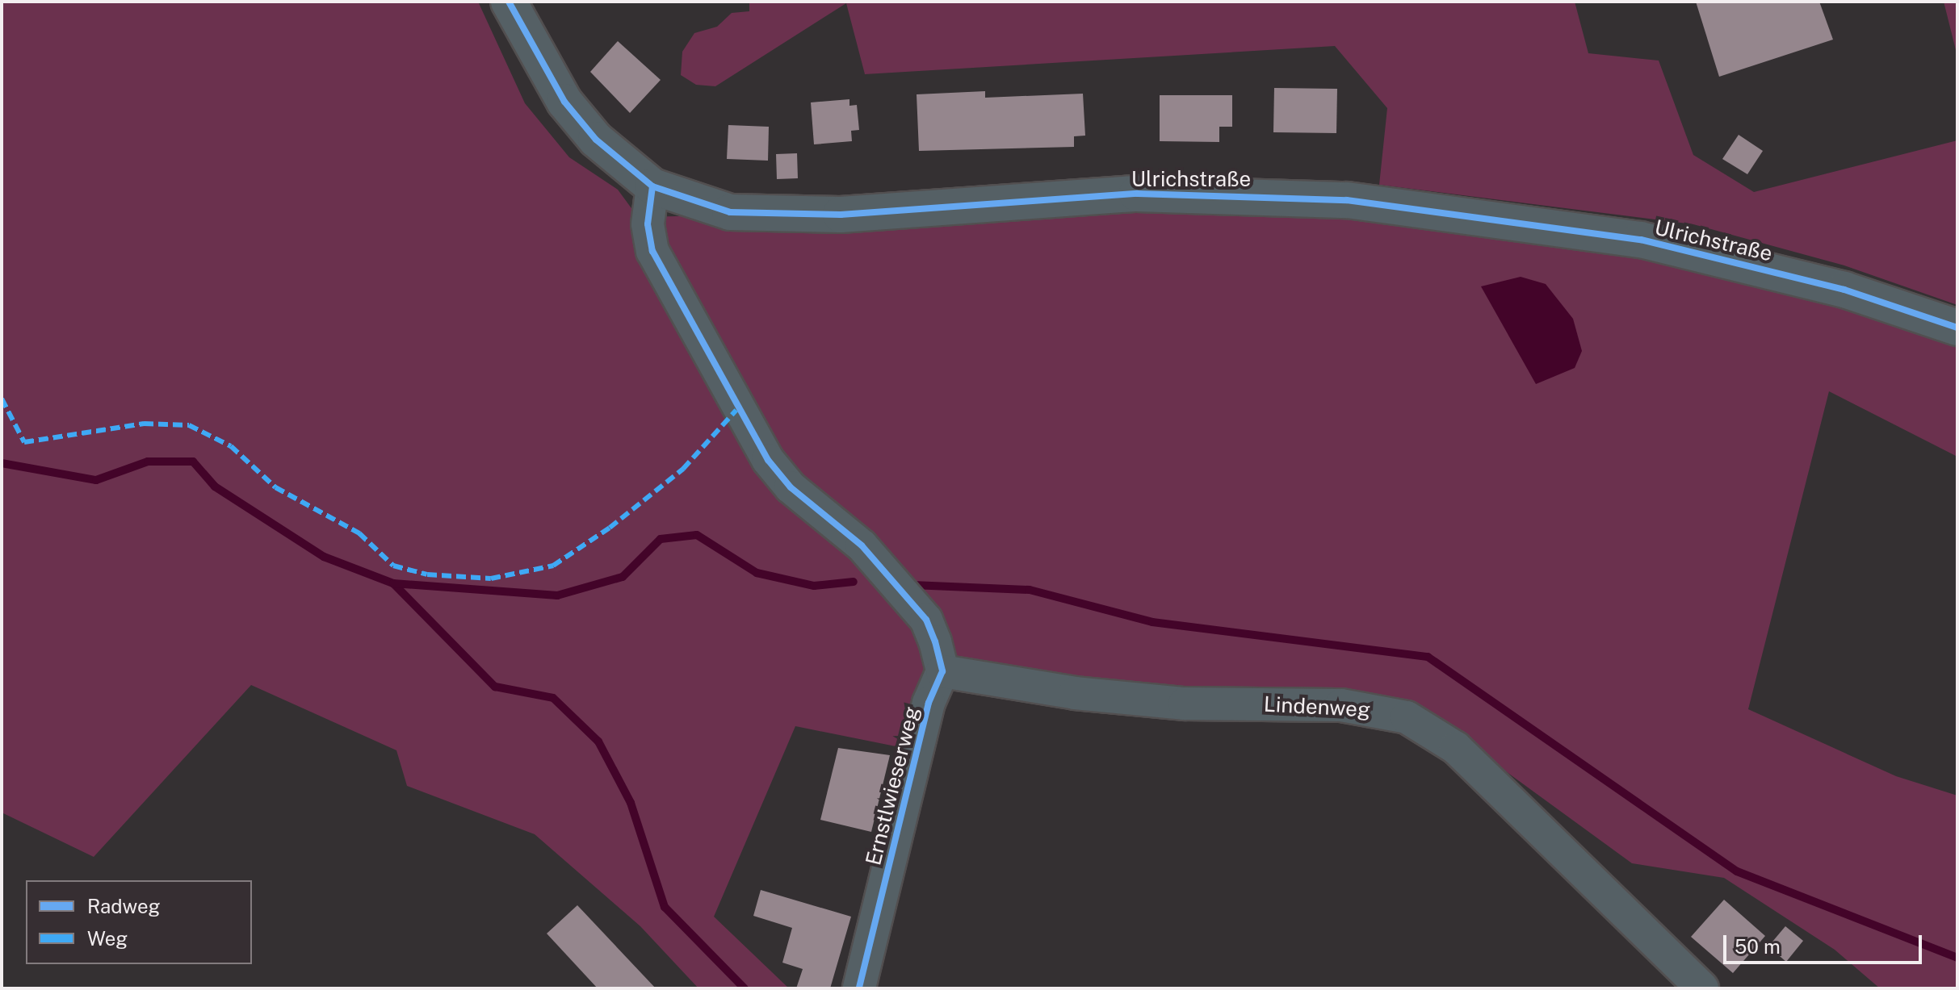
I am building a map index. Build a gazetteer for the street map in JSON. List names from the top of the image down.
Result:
{
  "streets": {
    "street": ["Ulrichstraße", "Lindenweg", "Ernstlwieserweg"]
  },
  "crossings": [
    ["Lindenweg", "Ernstlwieserweg"]
  ],
  "legend": ["Radweg", "Weg"],
  "scale_bar": "50 m"
}
